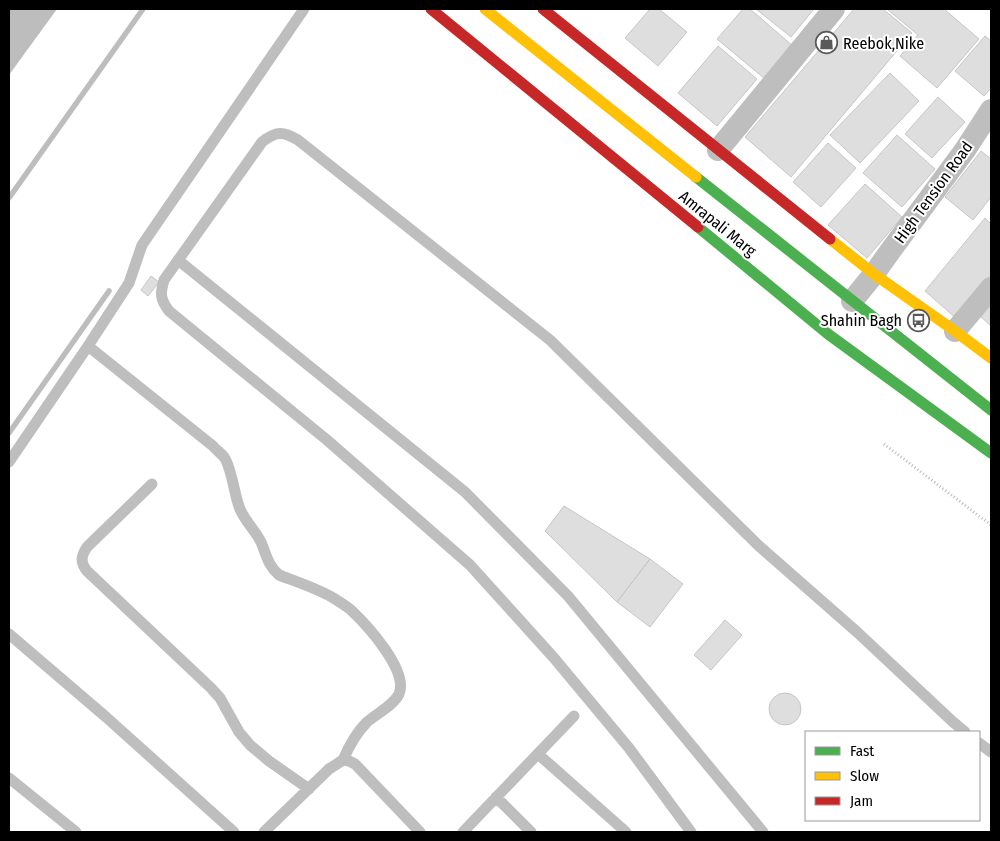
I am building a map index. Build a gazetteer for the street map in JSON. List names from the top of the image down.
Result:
{
  "streets": {
    "main road": ["Amrapali Marg"],
    "street": ["High Tension Road"]
  },
  "crossings": [
    ["High Tension Road", "Amrapali Marg"]
  ],
  "places": {
    "shop": ["Reebok,Nike"],
    "bus stop": ["Shahin Bagh"]
  },
  "legend": ["Fast", "Slow", "Jam"]
}
